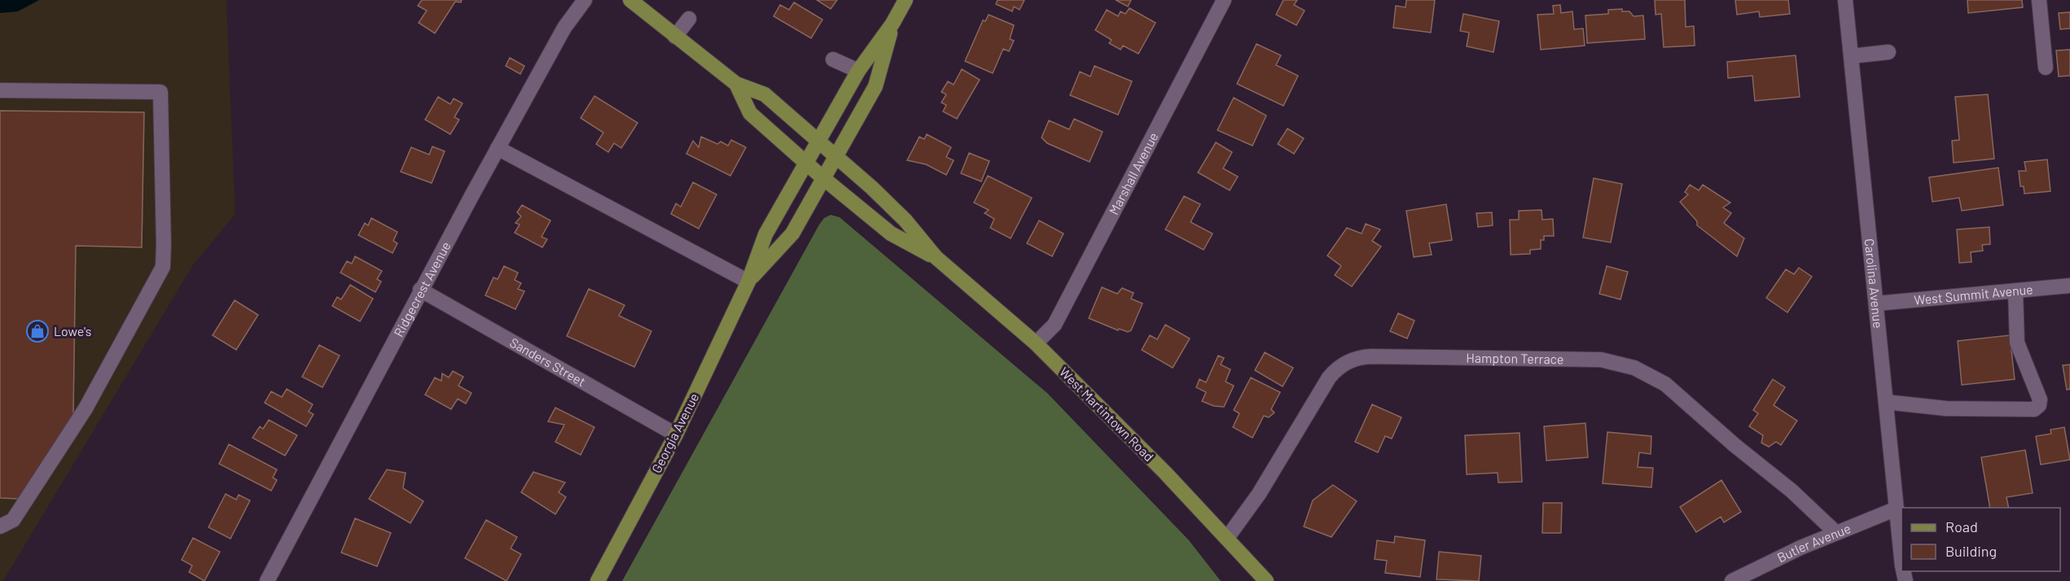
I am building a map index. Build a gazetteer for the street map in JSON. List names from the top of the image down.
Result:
{
  "streets": {
    "main road": ["West Martintown Road", "Georgia Avenue"],
    "street": [
      "Marshall Avenue",
      "Carolina Avenue",
      "Ridgecrest Avenue",
      "West Summit Avenue",
      "Hampton Terrace",
      "Sanders Street",
      "Butler Avenue"
    ]
  },
  "crossings": [
    ["Marshall Avenue", "West Martintown Road"],
    ["Carolina Avenue", "West Summit Avenue"],
    ["Carolina Avenue", "Butler Avenue"],
    ["Ridgecrest Avenue", "Sanders Street"],
    ["Hampton Terrace", "West Martintown Road"],
    ["Hampton Terrace", "Butler Avenue"],
    ["Sanders Street", "Georgia Avenue"],
    ["West Martintown Road", "Georgia Avenue"]
  ],
  "places": {
    "shop": ["Lowe's"]
  },
  "legend": ["Road", "Building"]
}
